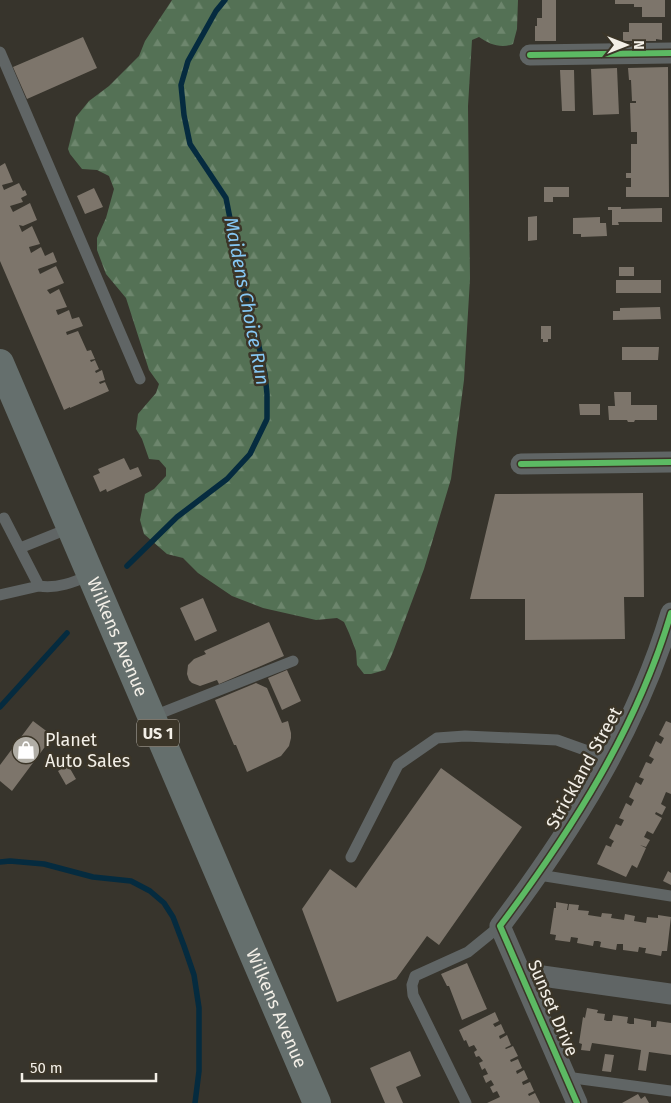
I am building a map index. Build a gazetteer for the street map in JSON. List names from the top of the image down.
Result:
{
  "streets": {
    "main road": ["Wilkens Avenue", "US 1"],
    "street": ["Strickland Street", "Sunset Drive"]
  },
  "crossings": [
    ["Strickland Street", "Sunset Drive"]
  ],
  "water": ["Maidens Choice Run"],
  "places": {
    "shop": ["Planet Auto Sales"]
  },
  "scale_bar": "50 m",
  "north": "right"
}
